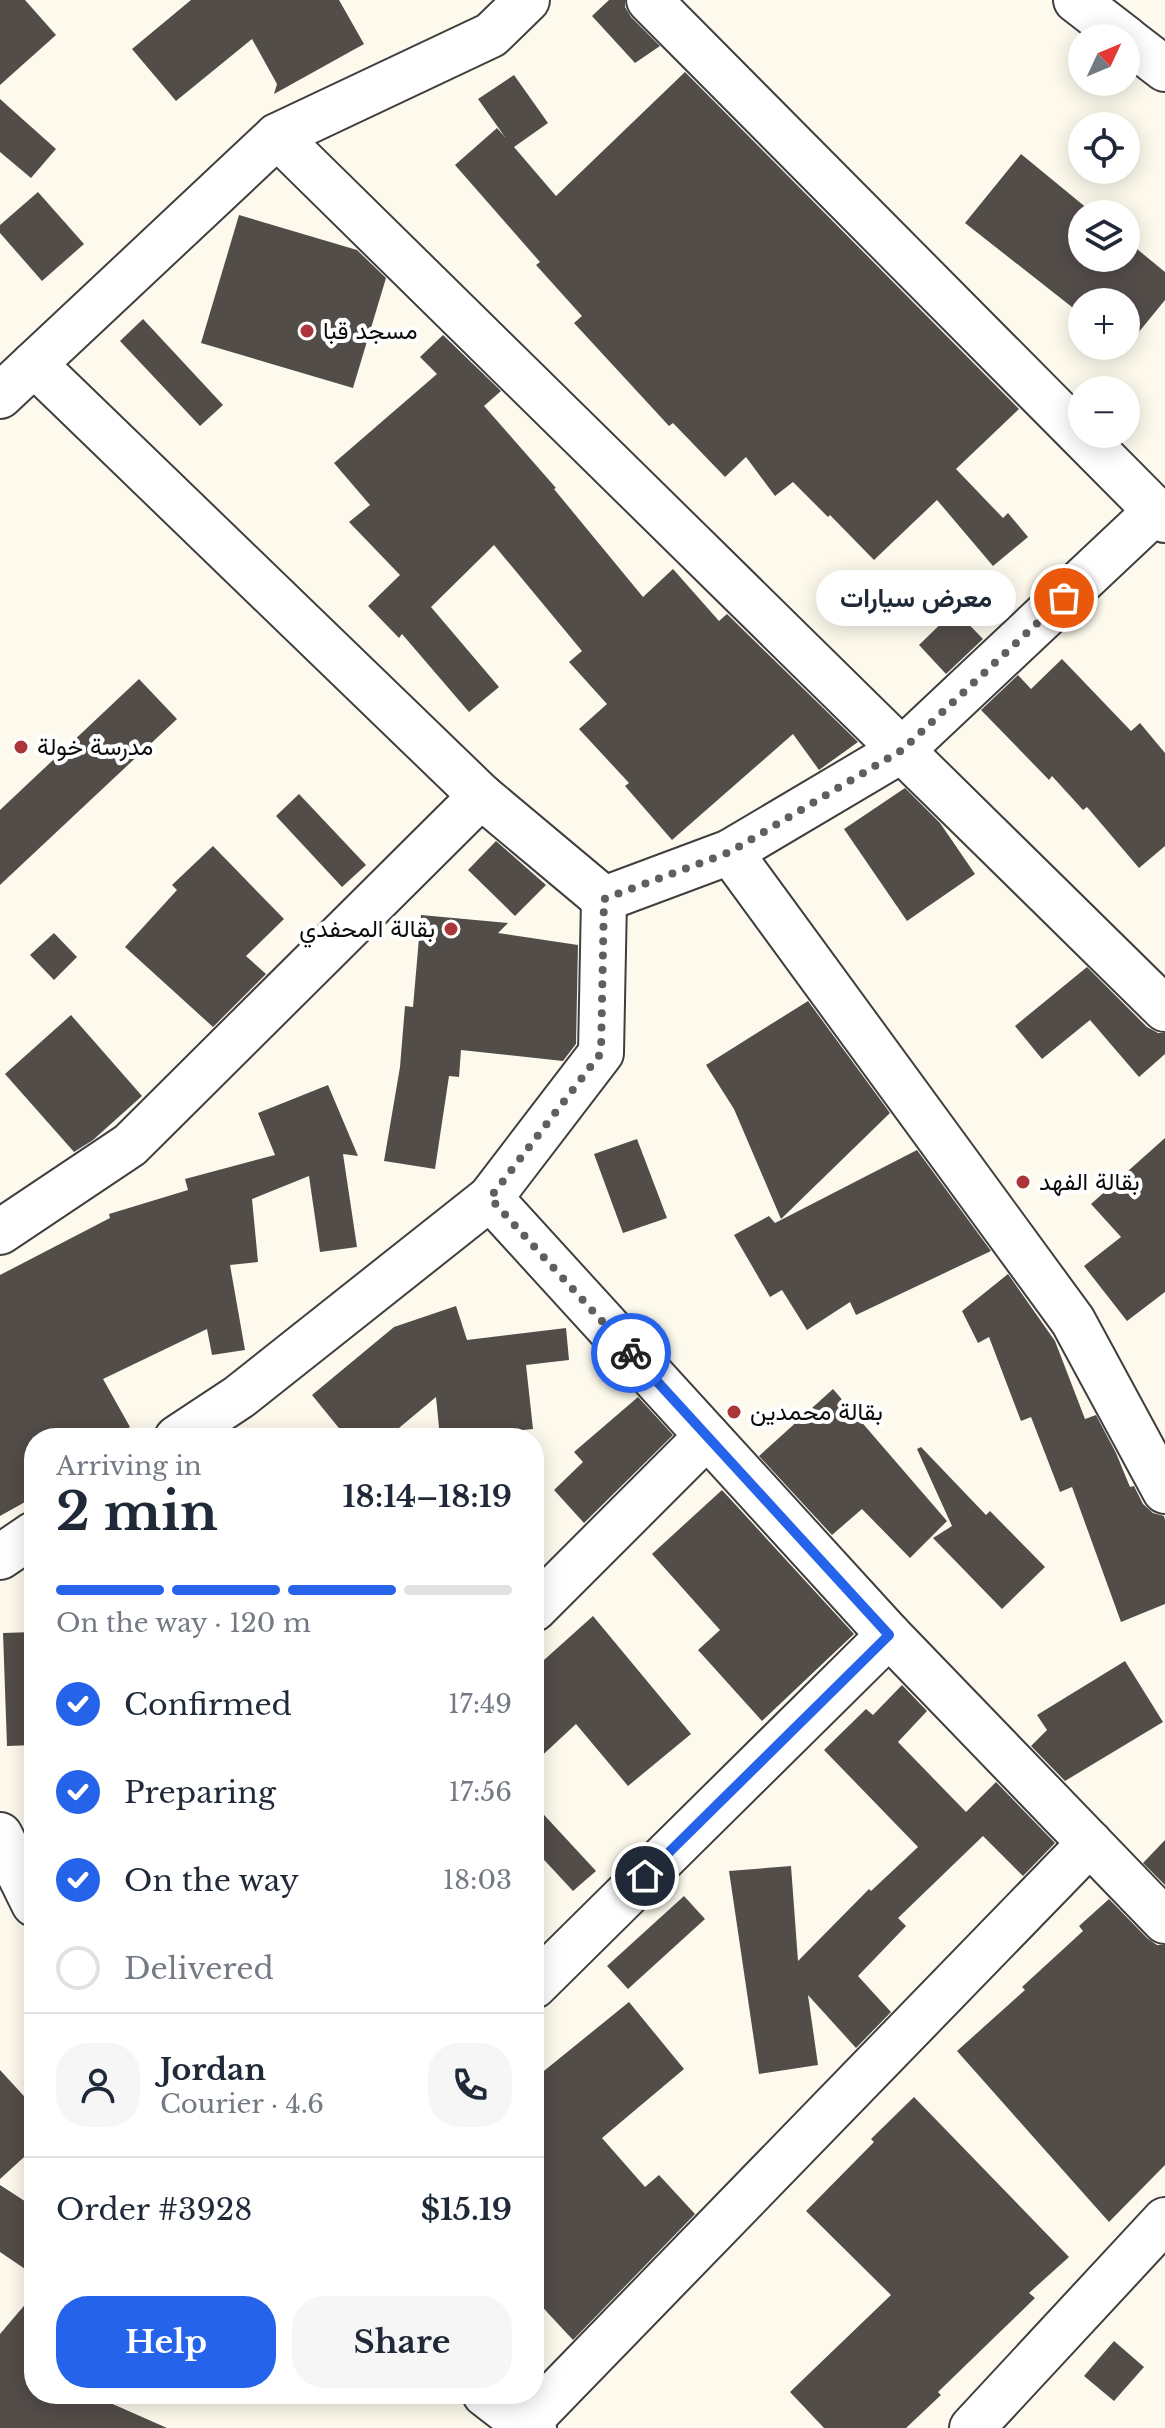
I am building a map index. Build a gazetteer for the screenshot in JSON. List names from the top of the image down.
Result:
{
  "places": [
    "مسجد قبا",
    "معرض سيارات",
    "مدرسة خولة",
    "بقالة المحفدي",
    "بقالة الفهد",
    "بقالة محمدين"
  ],
  "north": "top right",
  "page": {
    "map_buttons": ["+", "−"],
    "bubble": "معرض سيارات",
    "heading": ["2 min", "Arriving in", "18:14–18:19"],
    "panel": [
      "Jordan",
      "Courier · 4.6",
      "Order #3928",
      "$15.19"
    ],
    "bar": "On the way · 120 m",
    "list": [
      ["Confirmed", "17:49"],
      ["Preparing", "17:56"],
      ["On the way", "18:03"],
      "Delivered"
    ],
    "buttons": ["Help", "Share"]
  }
}
